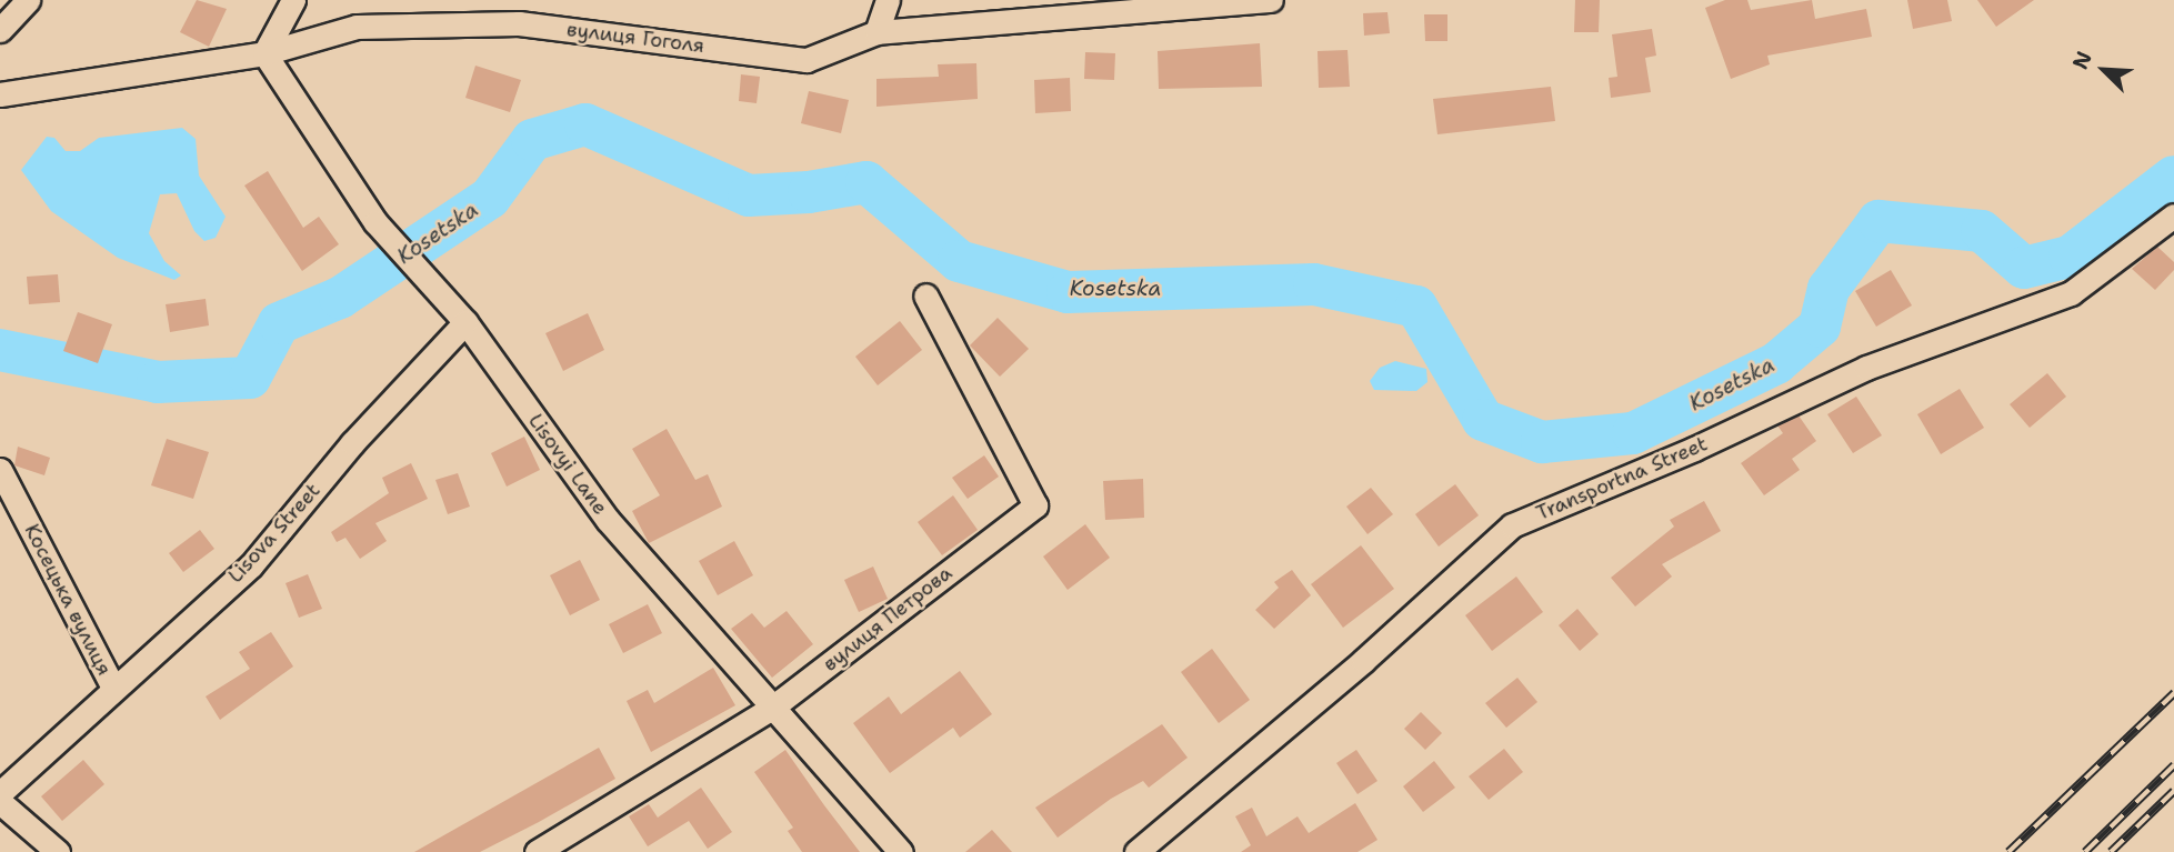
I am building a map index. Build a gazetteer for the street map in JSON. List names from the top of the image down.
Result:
{
  "streets": {
    "street": [
      "вулиця Гоголя",
      "Lisovyi Lane",
      "Transportna Street",
      "Lisova Street",
      "Косецька вулиця",
      "вулиця Петрова"
    ]
  },
  "crossings": [
    ["вулиця Гоголя", "Lisovyi Lane"],
    ["Lisovyi Lane", "Lisova Street"],
    ["Lisovyi Lane", "вулиця Петрова"],
    ["Lisova Street", "Косецька вулиця"]
  ],
  "water": ["Kosetska"],
  "north": "top left"
}
